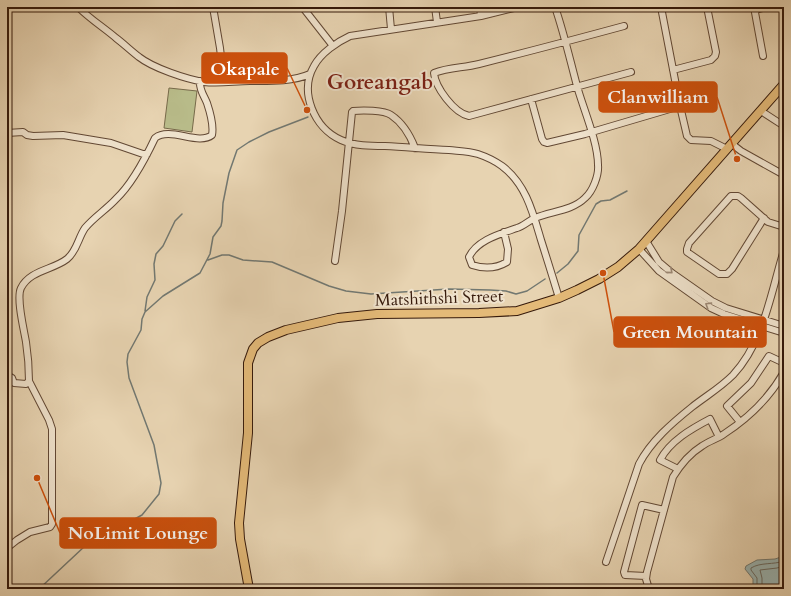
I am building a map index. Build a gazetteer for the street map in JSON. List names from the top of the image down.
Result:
{
  "streets": {
    "main road": ["Matshithshi Street"]
  },
  "districts": ["Goreangab"],
  "places": [
    "Okapale",
    "Clanwilliam",
    "Green Mountain",
    "NoLimit Lounge"
  ]
}
